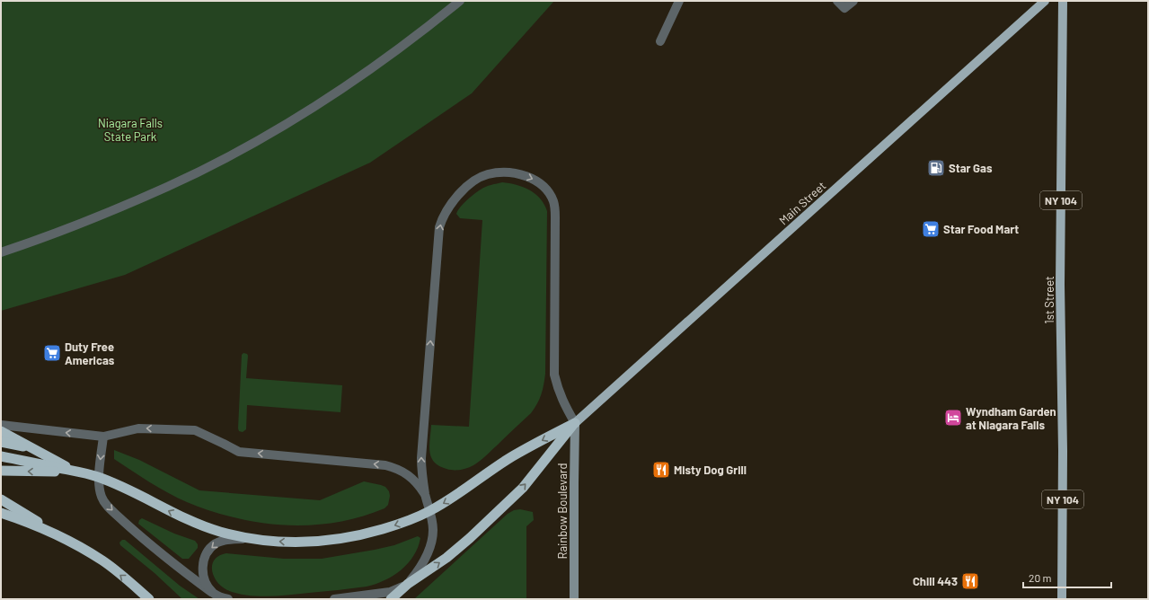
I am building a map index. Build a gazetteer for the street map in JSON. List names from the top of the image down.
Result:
{
  "streets": {
    "main road": [
      "NY 104",
      "Main Street",
      "1st Street",
      "Rainbow Boulevard"
    ]
  },
  "crossings": [
    ["Main Street", "Rainbow Boulevard"]
  ],
  "parks": ["Niagara Falls State Park"],
  "places": {
    "fuel station": ["Star Gas"],
    "supermarket": ["Star Food Mart", "Duty Free Americas"],
    "hotel": ["Wyndham Garden at Niagara Falls"],
    "restaurant": ["Misty Dog Grill", "Chill 443"]
  },
  "scale_bar": "20 m"
}
